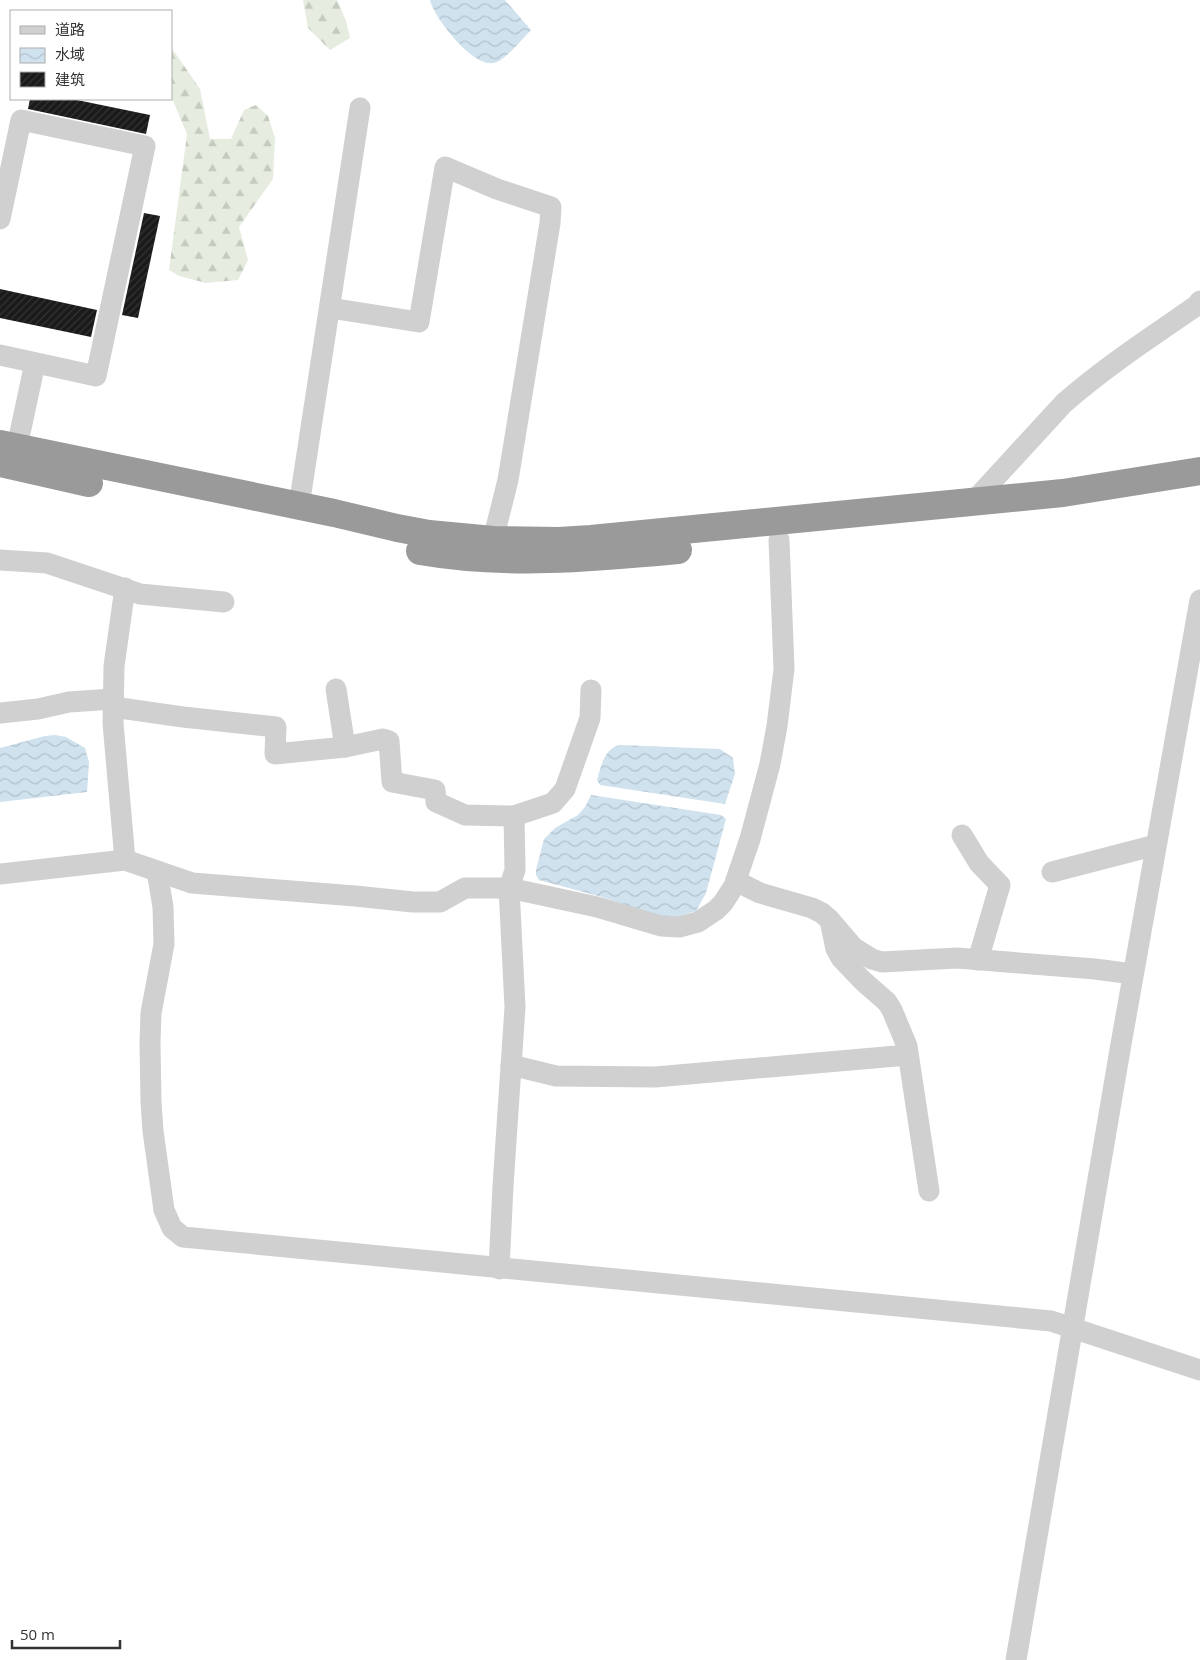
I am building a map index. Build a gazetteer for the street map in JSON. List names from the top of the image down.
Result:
{
  "legend": ["道路", "水域", "建筑"],
  "scale_bar": "50 m"
}
